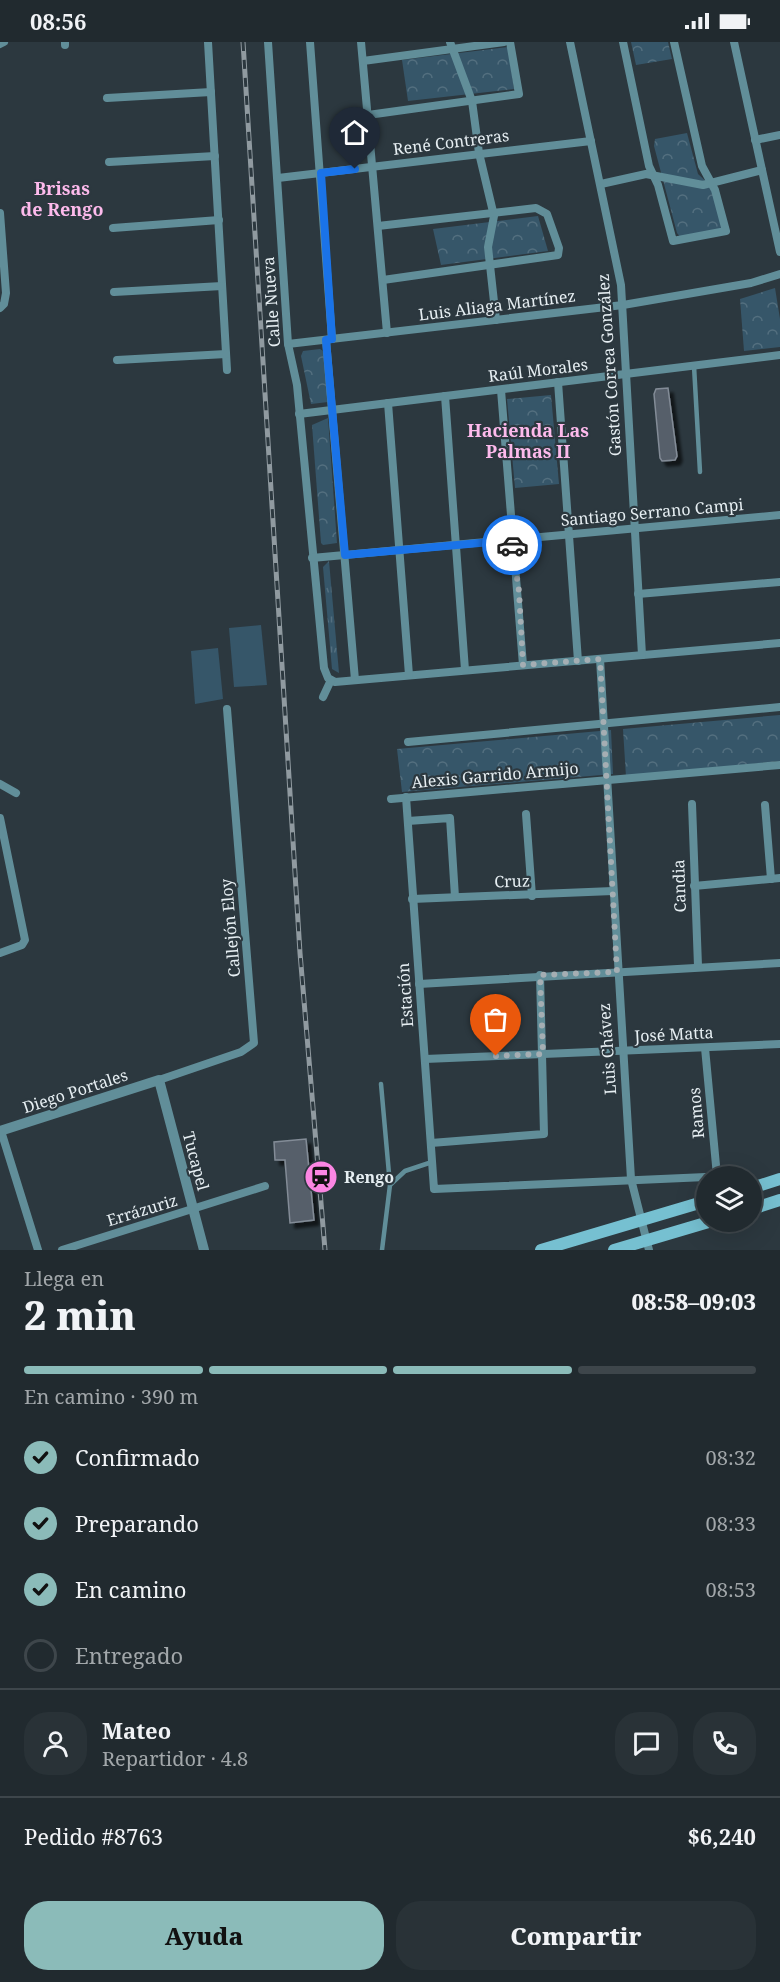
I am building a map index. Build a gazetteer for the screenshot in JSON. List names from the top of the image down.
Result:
{
  "streets": {
    "street": [
      "René Contreras",
      "Calle Nueva",
      "Luis Aliaga Martínez",
      "Gastón Correa González",
      "Raúl Morales",
      "Santiago Serrano Campi",
      "Alexis Garrido Armijo",
      "Cruz",
      "Candia",
      "Callejón Eloy",
      "Estación",
      "José Matta",
      "Luis Chávez",
      "Diego Portales",
      "Ramos",
      "Tucapel",
      "Errázuriz"
    ]
  },
  "crossings": [
    ["René Contreras", "Calle Nueva"],
    ["René Contreras", "Gastón Correa González"],
    ["Calle Nueva", "Luis Aliaga Martínez"],
    ["Calle Nueva", "Raúl Morales"],
    ["Calle Nueva", "Santiago Serrano Campi"],
    ["Luis Aliaga Martínez", "Gastón Correa González"],
    ["Gastón Correa González", "Raúl Morales"],
    ["Gastón Correa González", "Santiago Serrano Campi"],
    ["Alexis Garrido Armijo", "Estación"],
    ["Alexis Garrido Armijo", "Luis Chávez"],
    ["Cruz", "Estación"],
    ["Cruz", "Luis Chávez"],
    ["Callejón Eloy", "Diego Portales"],
    ["Callejón Eloy", "Tucapel"],
    ["Estación", "José Matta"],
    ["Estación", "Luis Chávez"],
    ["José Matta", "Luis Chávez"],
    ["José Matta", "Ramos"],
    ["Diego Portales", "Tucapel"],
    ["Tucapel", "Errázuriz"]
  ],
  "districts": ["Brisas de Rengo", "Hacienda Las Palmas II"],
  "places": {
    "station": ["Rengo"]
  },
  "page": {
    "status": "08:56",
    "heading": ["2 min", "Llega en", "08:58–09:03"],
    "panel": [
      "Mateo",
      "Repartidor · 4.8",
      "Pedido #8763",
      "$6,240"
    ],
    "bar": "En camino · 390 m",
    "list": [
      ["Confirmado", "08:32"],
      ["Preparando", "08:33"],
      ["En camino", "08:53"],
      "Entregado"
    ],
    "buttons": ["Ayuda", "Compartir"]
  }
}
